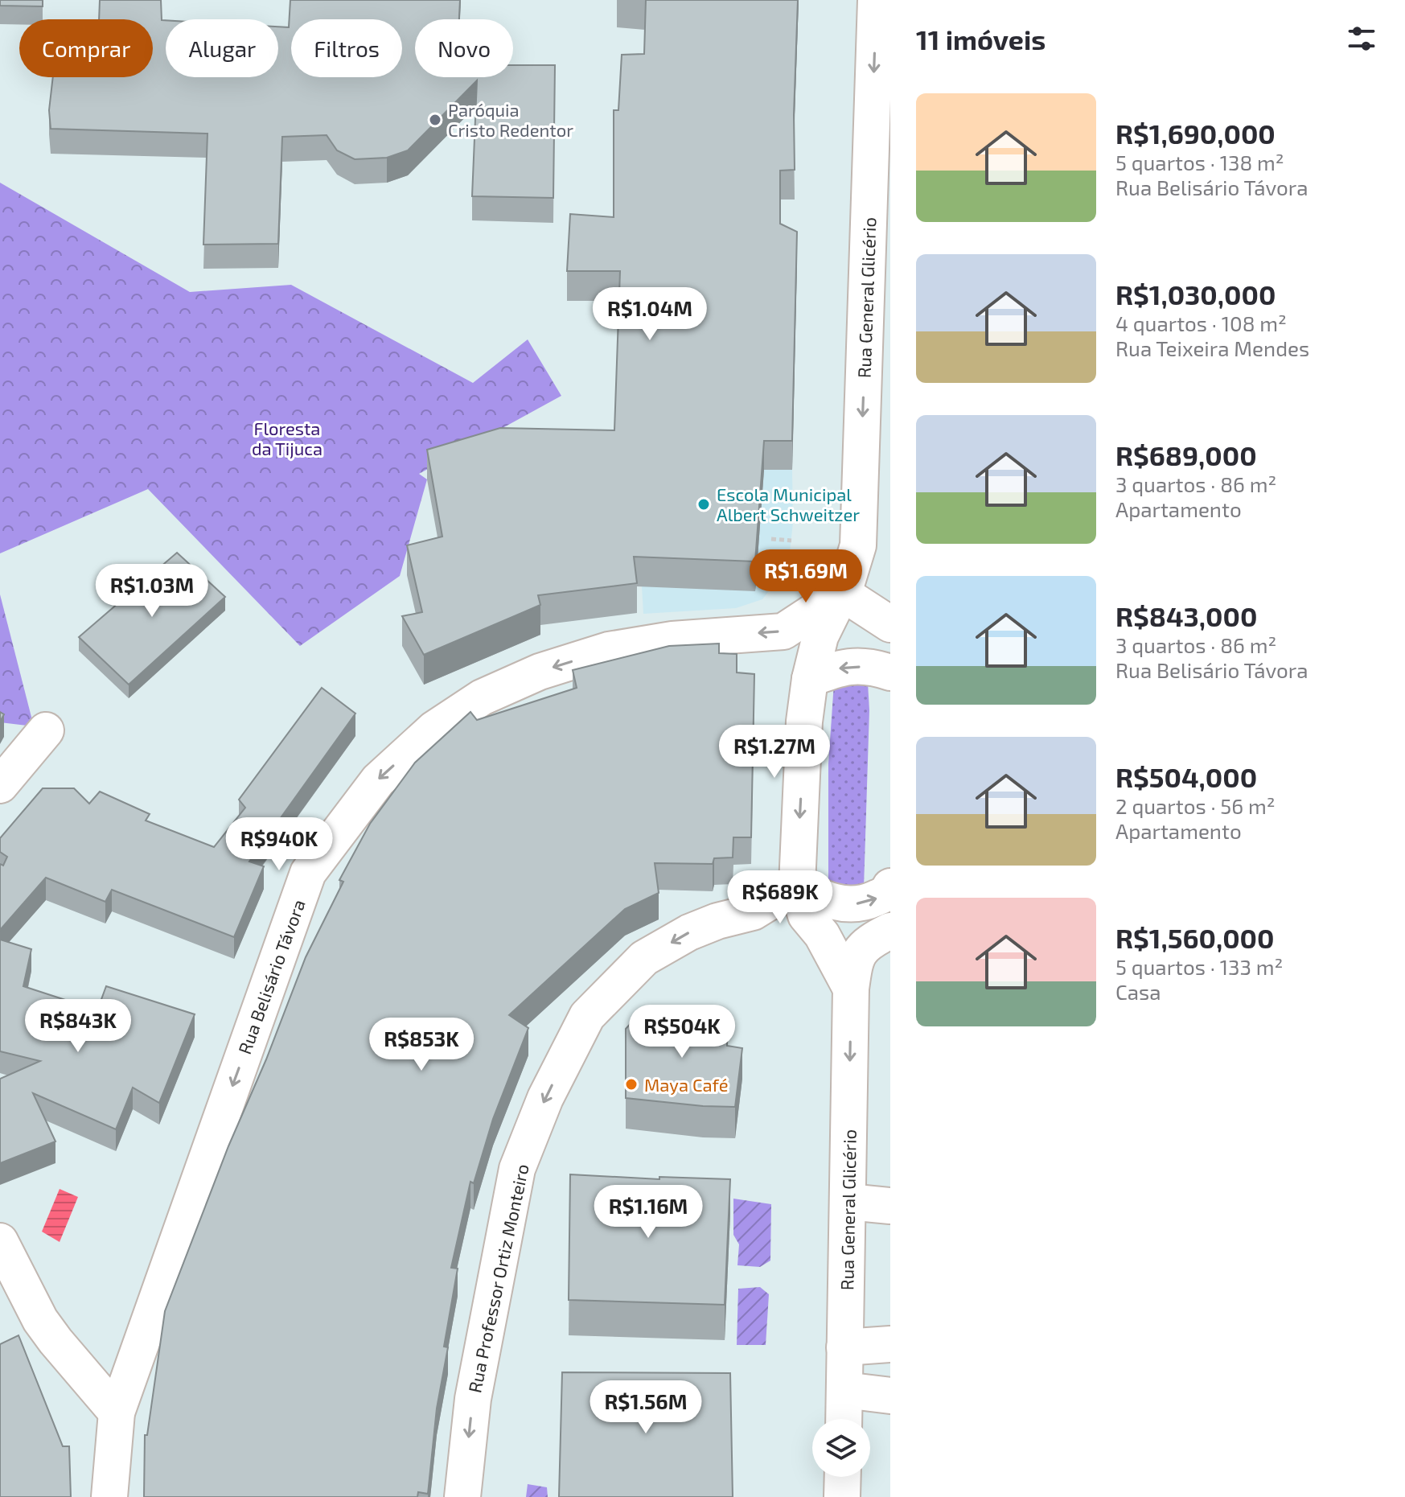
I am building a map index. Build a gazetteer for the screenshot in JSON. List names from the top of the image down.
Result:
{
  "streets": {
    "street": ["Rua General Glicério", "Rua Belisário Távora", "Rua Professor Ortiz Monteiro"]
  },
  "crossings": [
    ["Rua General Glicério", "Rua Belisário Távora"],
    ["Rua General Glicério", "Rua Professor Ortiz Monteiro"]
  ],
  "one_way": ["Rua General Glicério", "Rua Belisário Távora", "Rua Professor Ortiz Monteiro"],
  "parks": ["Floresta da Tijuca"],
  "places": ["Paróquia Cristo Redentor", "Escola Municipal Albert Schweitzer", "Maya Café"],
  "page": {
    "heading": "11 imóveis",
    "chip": [
      "Comprar",
      "Alugar",
      "Filtros",
      "Novo"
    ],
    "list": [
      {
        "name": "R$1,690,000",
        "note": "5 quartos · 138 m² · Rua Belisário Távora"
      },
      {
        "name": "R$1,030,000",
        "note": "4 quartos · 108 m² · Rua Teixeira Mendes"
      },
      {
        "name": "R$689,000",
        "note": "3 quartos · 86 m² · Apartamento"
      },
      {
        "name": "R$843,000",
        "note": "3 quartos · 86 m² · Rua Belisário Távora"
      },
      {
        "name": "R$504,000",
        "note": "2 quartos · 56 m² · Apartamento"
      },
      {
        "name": "R$1,560,000",
        "note": "5 quartos · 133 m² · Casa"
      }
    ],
    "price": [
      "R$1.04M",
      "R$1.69M",
      "R$1.03M",
      "R$1.27M",
      "R$940K",
      "R$689K",
      "R$843K",
      "R$504K",
      "R$853K",
      "R$1.16M",
      "R$1.56M"
    ]
  }
}
